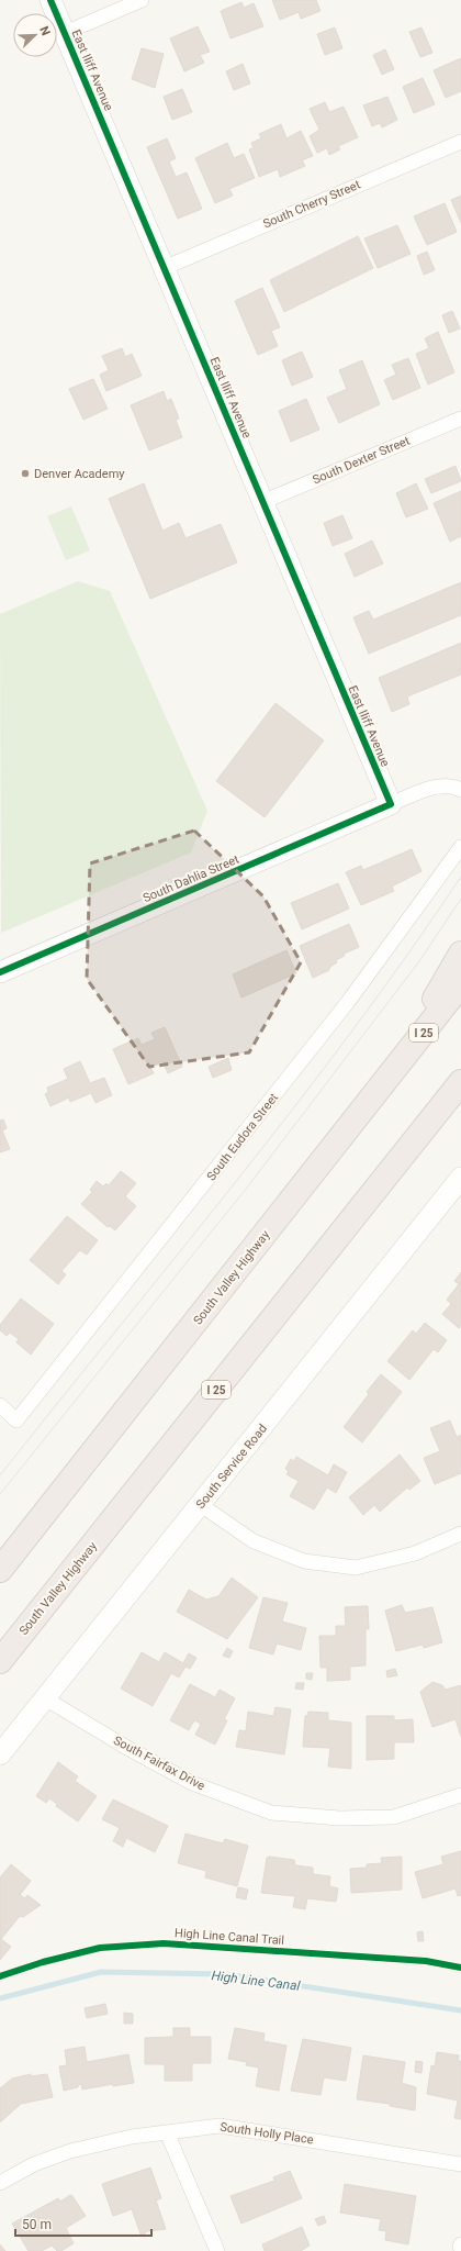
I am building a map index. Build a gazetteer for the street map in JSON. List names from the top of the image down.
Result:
{
  "streets": {
    "highway": ["I 25", "South Valley Highway"],
    "street": [
      "East Iliff Avenue",
      "South Cherry Street",
      "South Dexter Street",
      "South Dahlia Street",
      "South Eudora Street",
      "South Service Road",
      "South Fairfax Drive",
      "South Holly Place"
    ],
    "cycle path": ["High Line Canal Trail"]
  },
  "crossings": [
    ["East Iliff Avenue", "South Cherry Street"],
    ["East Iliff Avenue", "South Dexter Street"],
    ["East Iliff Avenue", "South Dahlia Street"],
    ["South Service Road", "South Fairfax Drive"]
  ],
  "water": ["High Line Canal"],
  "places": ["Denver Academy"],
  "scale_bar": "50 m",
  "north": "top right"
}
